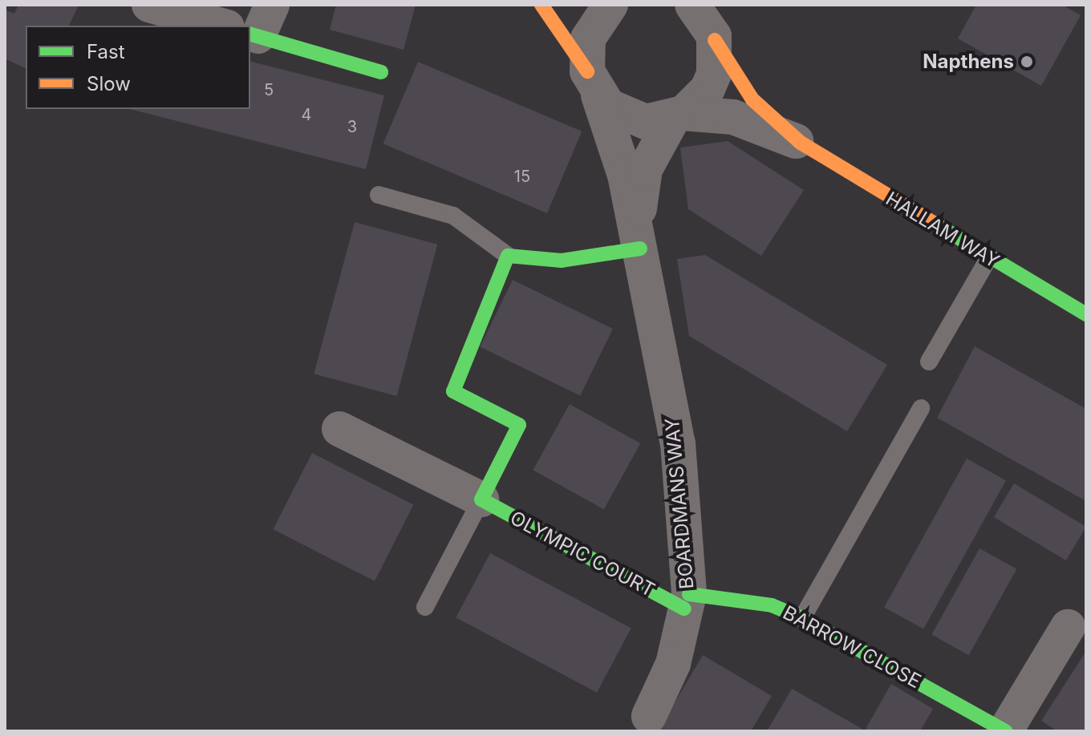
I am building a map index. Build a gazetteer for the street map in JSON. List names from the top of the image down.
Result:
{
  "streets": {
    "street": [
      "HALLAM WAY",
      "BOARDMANS WAY",
      "OLYMPIC COURT",
      "BARROW CLOSE"
    ]
  },
  "crossings": [
    ["HALLAM WAY", "BOARDMANS WAY"],
    ["BOARDMANS WAY", "OLYMPIC COURT"],
    ["BOARDMANS WAY", "BARROW CLOSE"],
    ["OLYMPIC COURT", "BARROW CLOSE"]
  ],
  "places": ["Napthens"],
  "house_numbers": [
    "5",
    "4",
    "3",
    "15"
  ],
  "legend": ["Fast", "Slow"]
}
